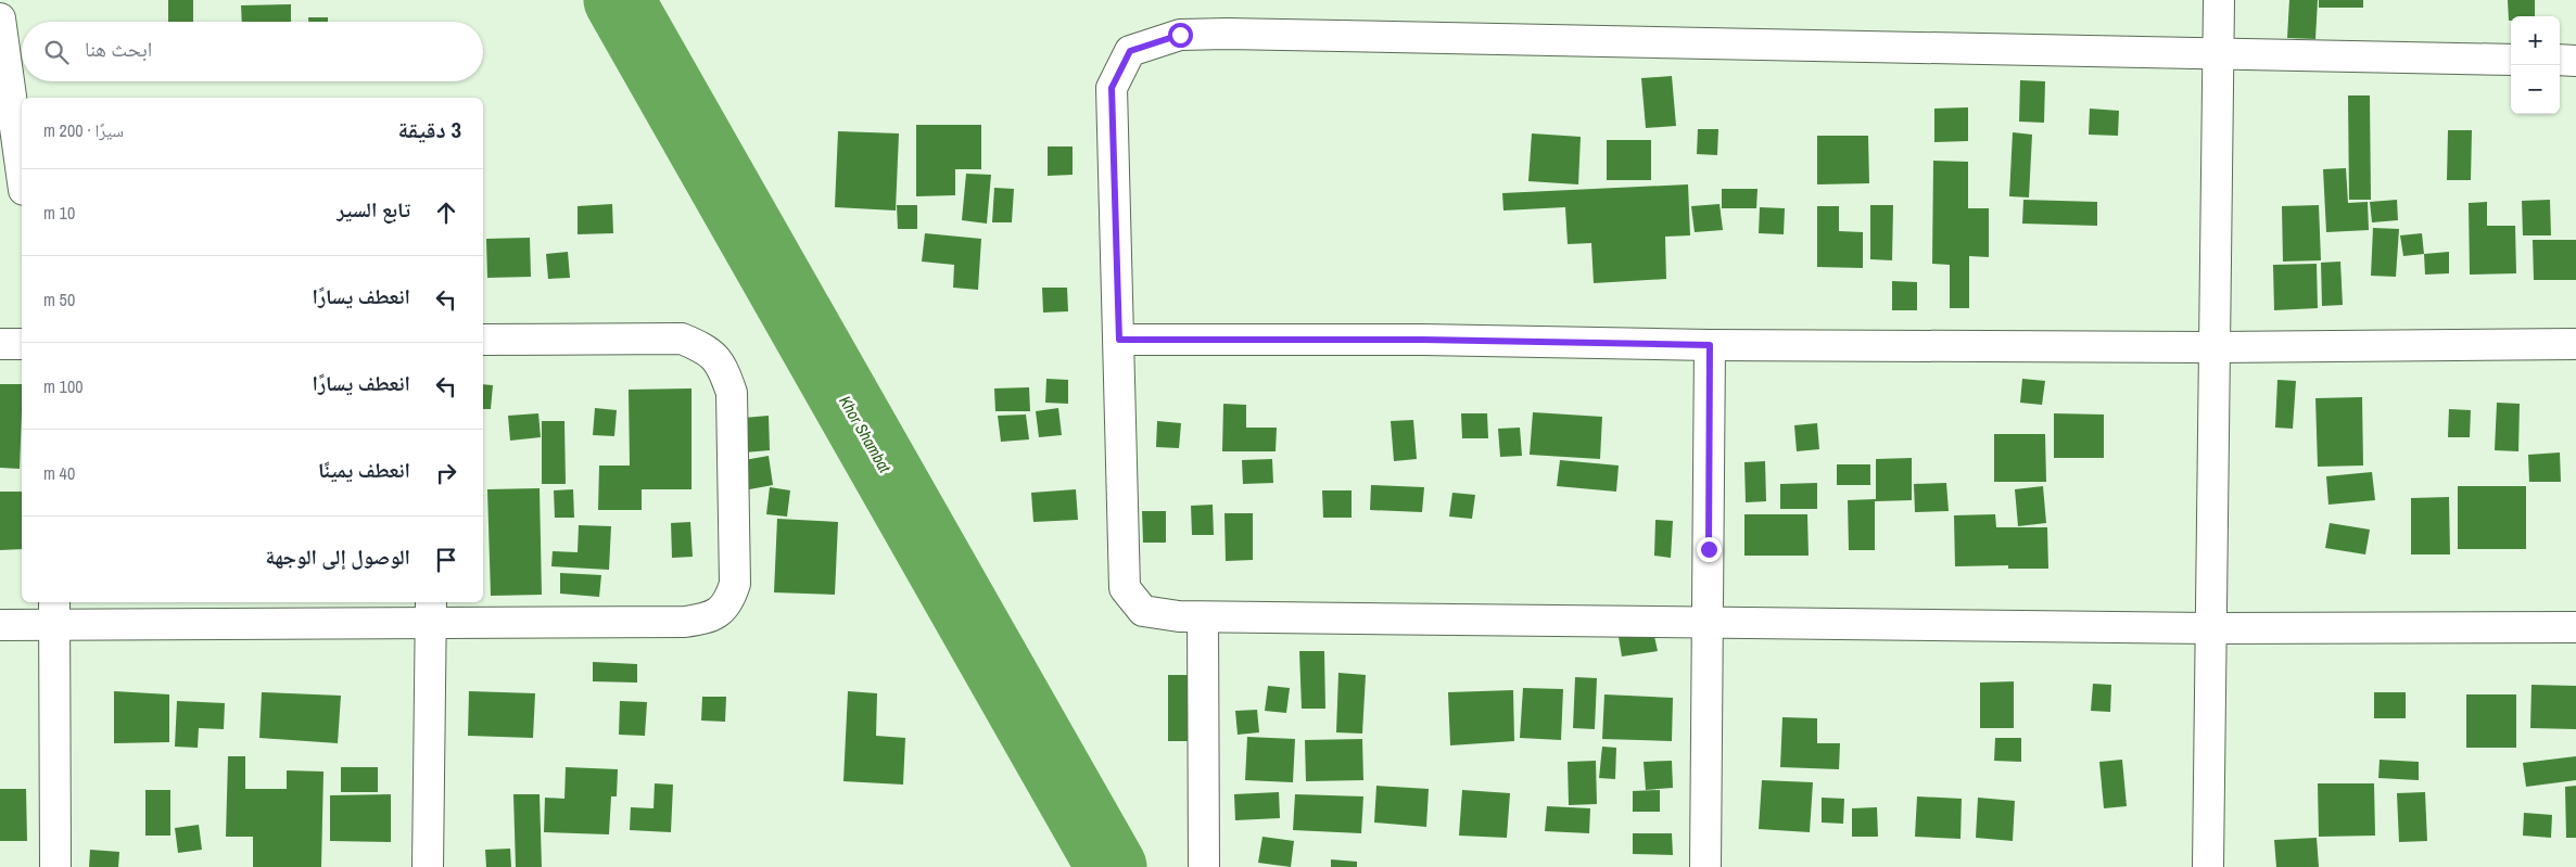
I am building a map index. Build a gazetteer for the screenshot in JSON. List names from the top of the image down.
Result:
{
  "water": ["Khor Shambat"],
  "page": {
    "map_buttons": ["+", "−"],
    "search": "ابحث هنا",
    "heading": ["3 دقيقة", "سيرًا · 200 m"],
    "list": [
      ["تابع السير", "10 m"],
      ["انعطف يسارًا", "50 m"],
      ["انعطف يسارًا", "100 m"],
      ["انعطف يمينًا", "40 m"],
      "الوصول إلى الوجهة"
    ]
  }
}
